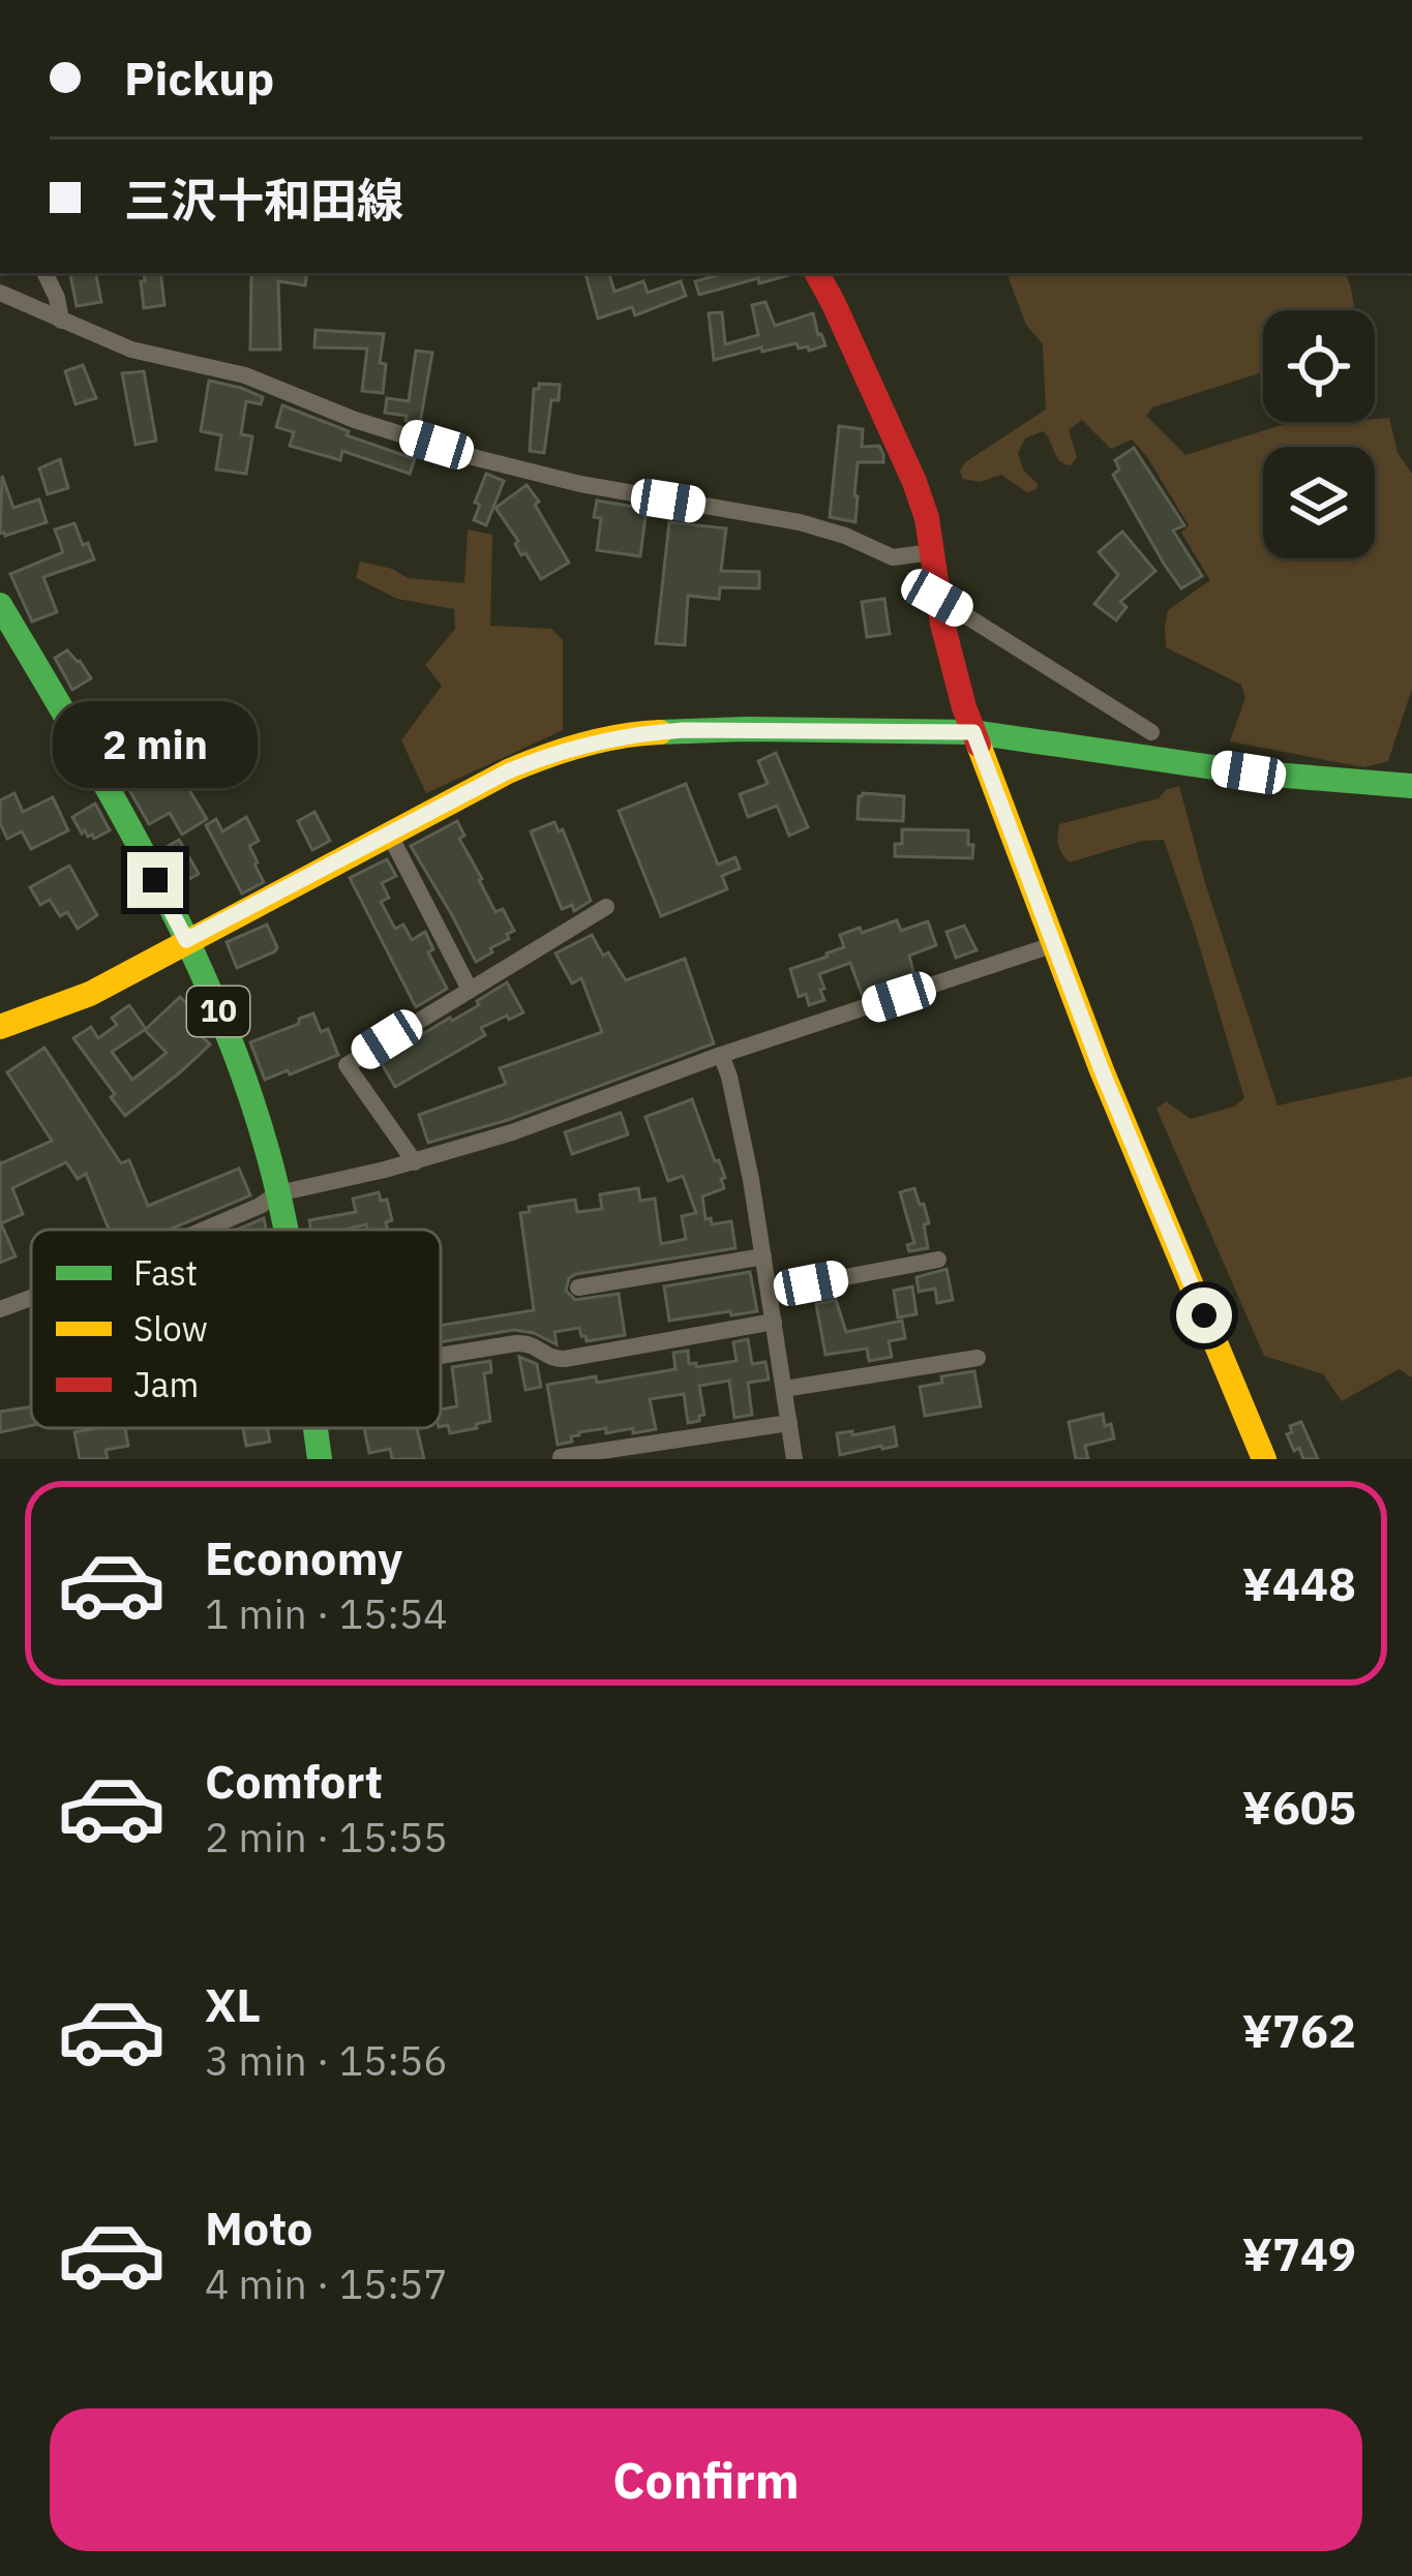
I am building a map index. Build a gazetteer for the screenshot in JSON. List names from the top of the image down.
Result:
{
  "streets": {
    "street": ["10"]
  },
  "legend": ["Fast", "Slow", "Jam"],
  "page": {
    "banner": ["Pickup", "三沢十和田線"],
    "bubble": "2 min",
    "list": [
      {
        "name": "Economy",
        "note": "1 min · 15:54",
        "value": "¥448"
      },
      {
        "name": "Comfort",
        "note": "2 min · 15:55",
        "value": "¥605"
      },
      {
        "name": "XL",
        "note": "3 min · 15:56",
        "value": "¥762"
      },
      {
        "name": "Moto",
        "note": "4 min · 15:57",
        "value": "¥749"
      }
    ],
    "buttons": "Confirm"
  }
}
